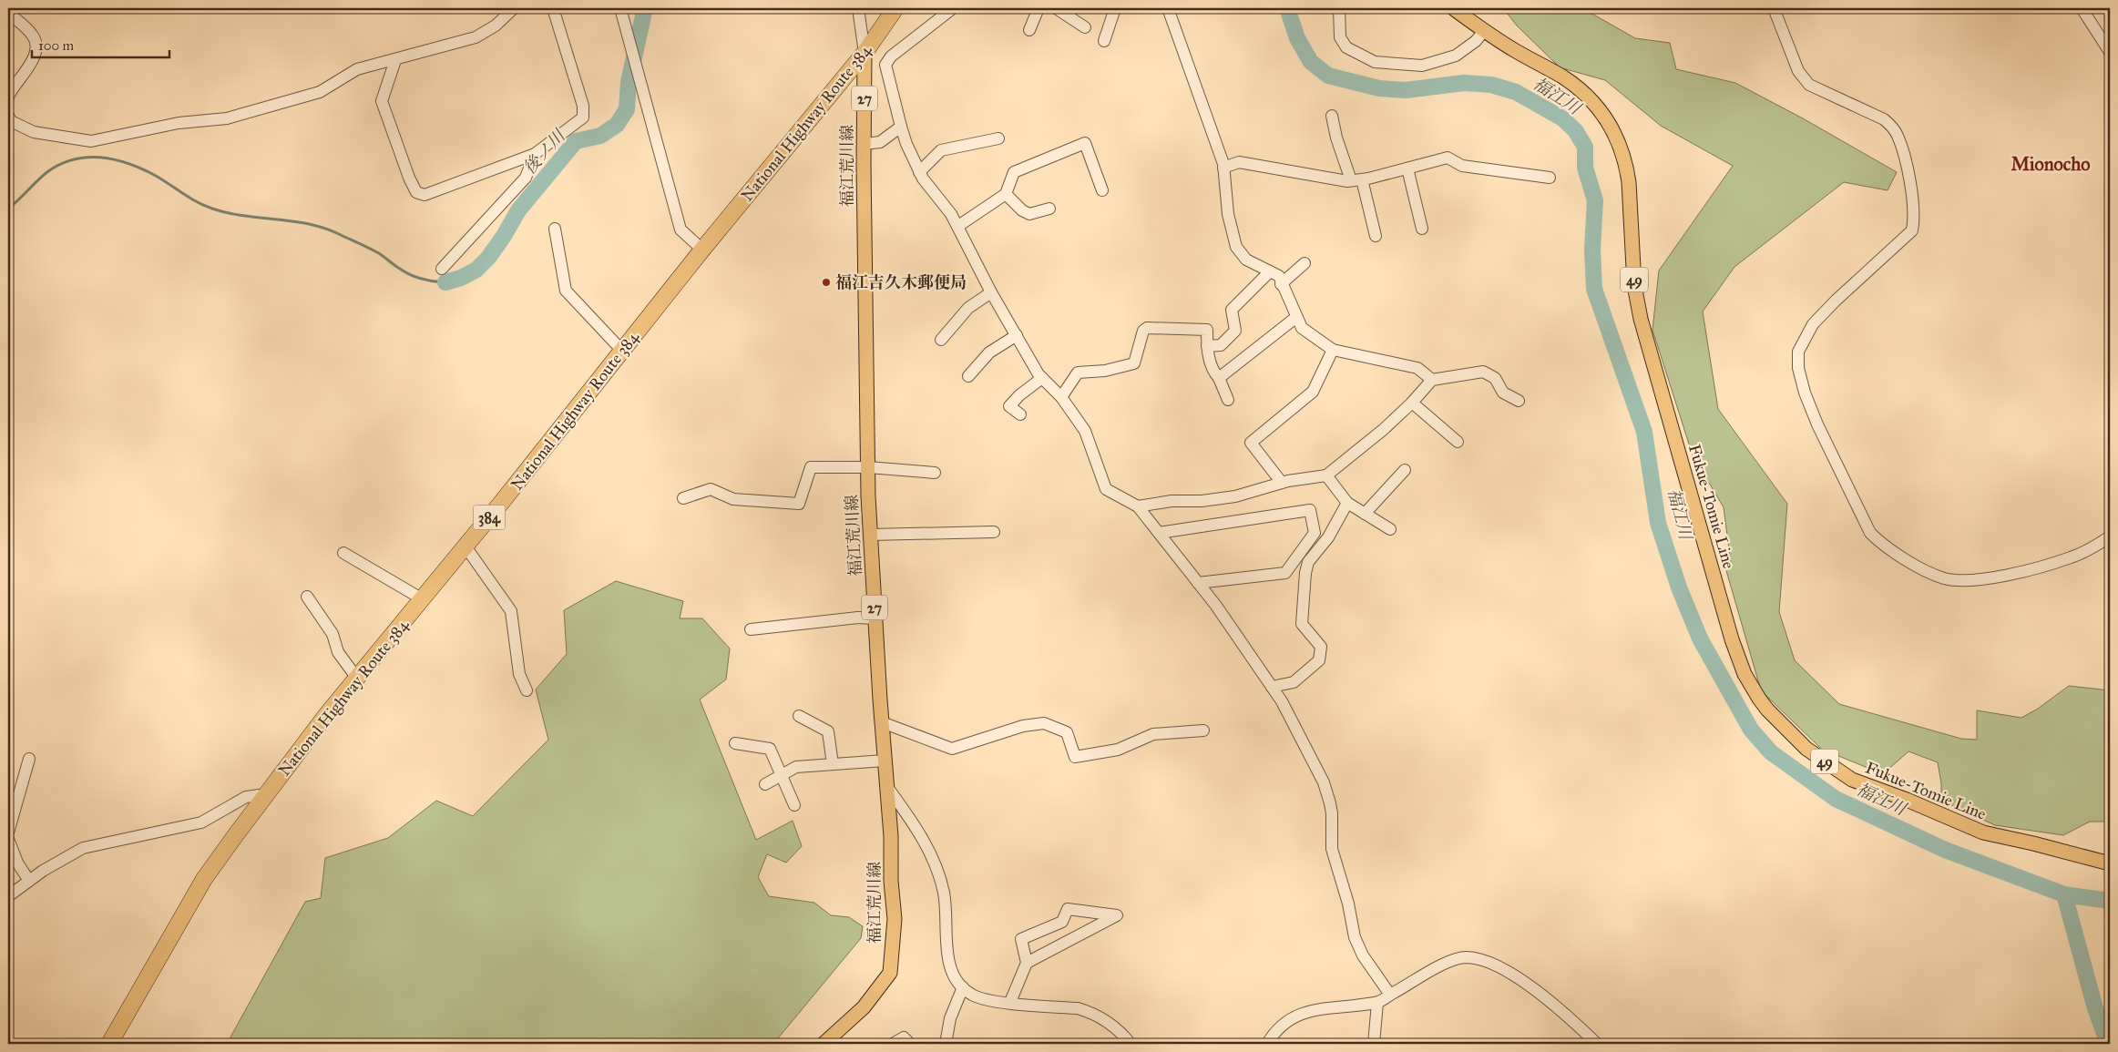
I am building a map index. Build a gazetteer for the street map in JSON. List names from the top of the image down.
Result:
{
  "streets": {
    "highway": ["National Highway Route 384", "384"],
    "main road": [
      "27",
      "福江荒川線",
      "49",
      "Fukue-Tomie Line"
    ]
  },
  "crossings": [
    ["National Highway Route 384", "福江荒川線"]
  ],
  "districts": ["Mionocho"],
  "water": ["福江川", "後ノ川"],
  "places": ["福江吉久木郵便局"],
  "scale_bar": "100 m"
}
